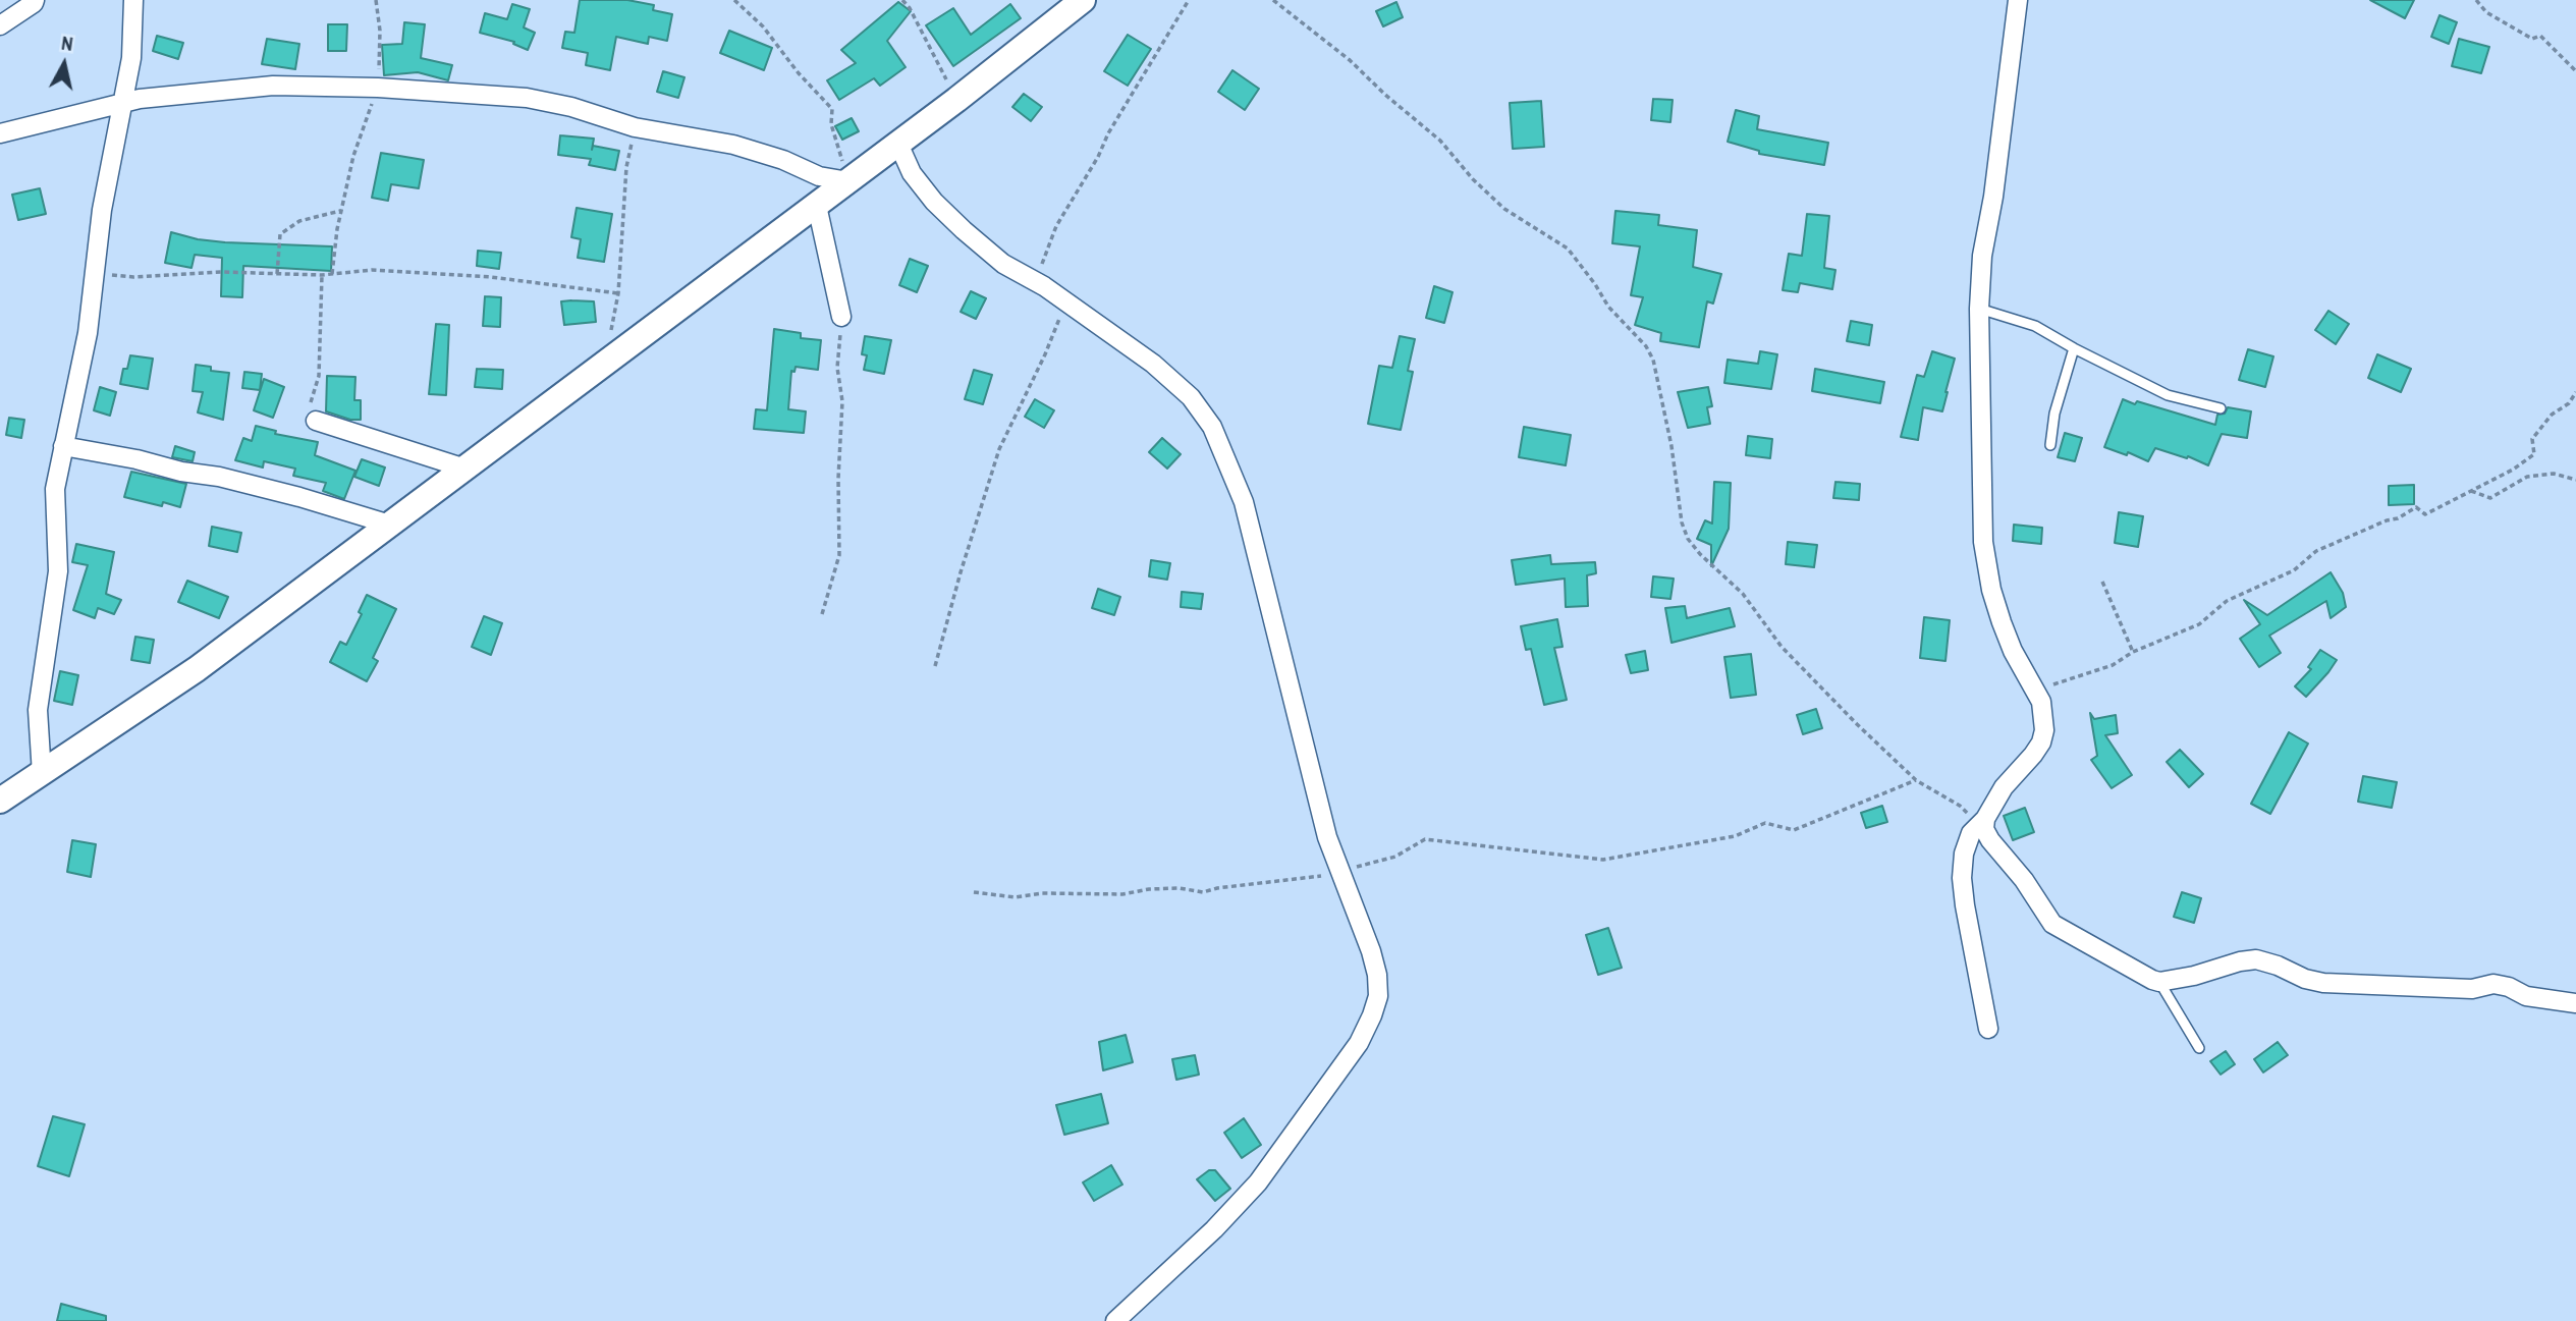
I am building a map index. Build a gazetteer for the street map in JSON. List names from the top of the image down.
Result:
{
  "north": "top"
}
